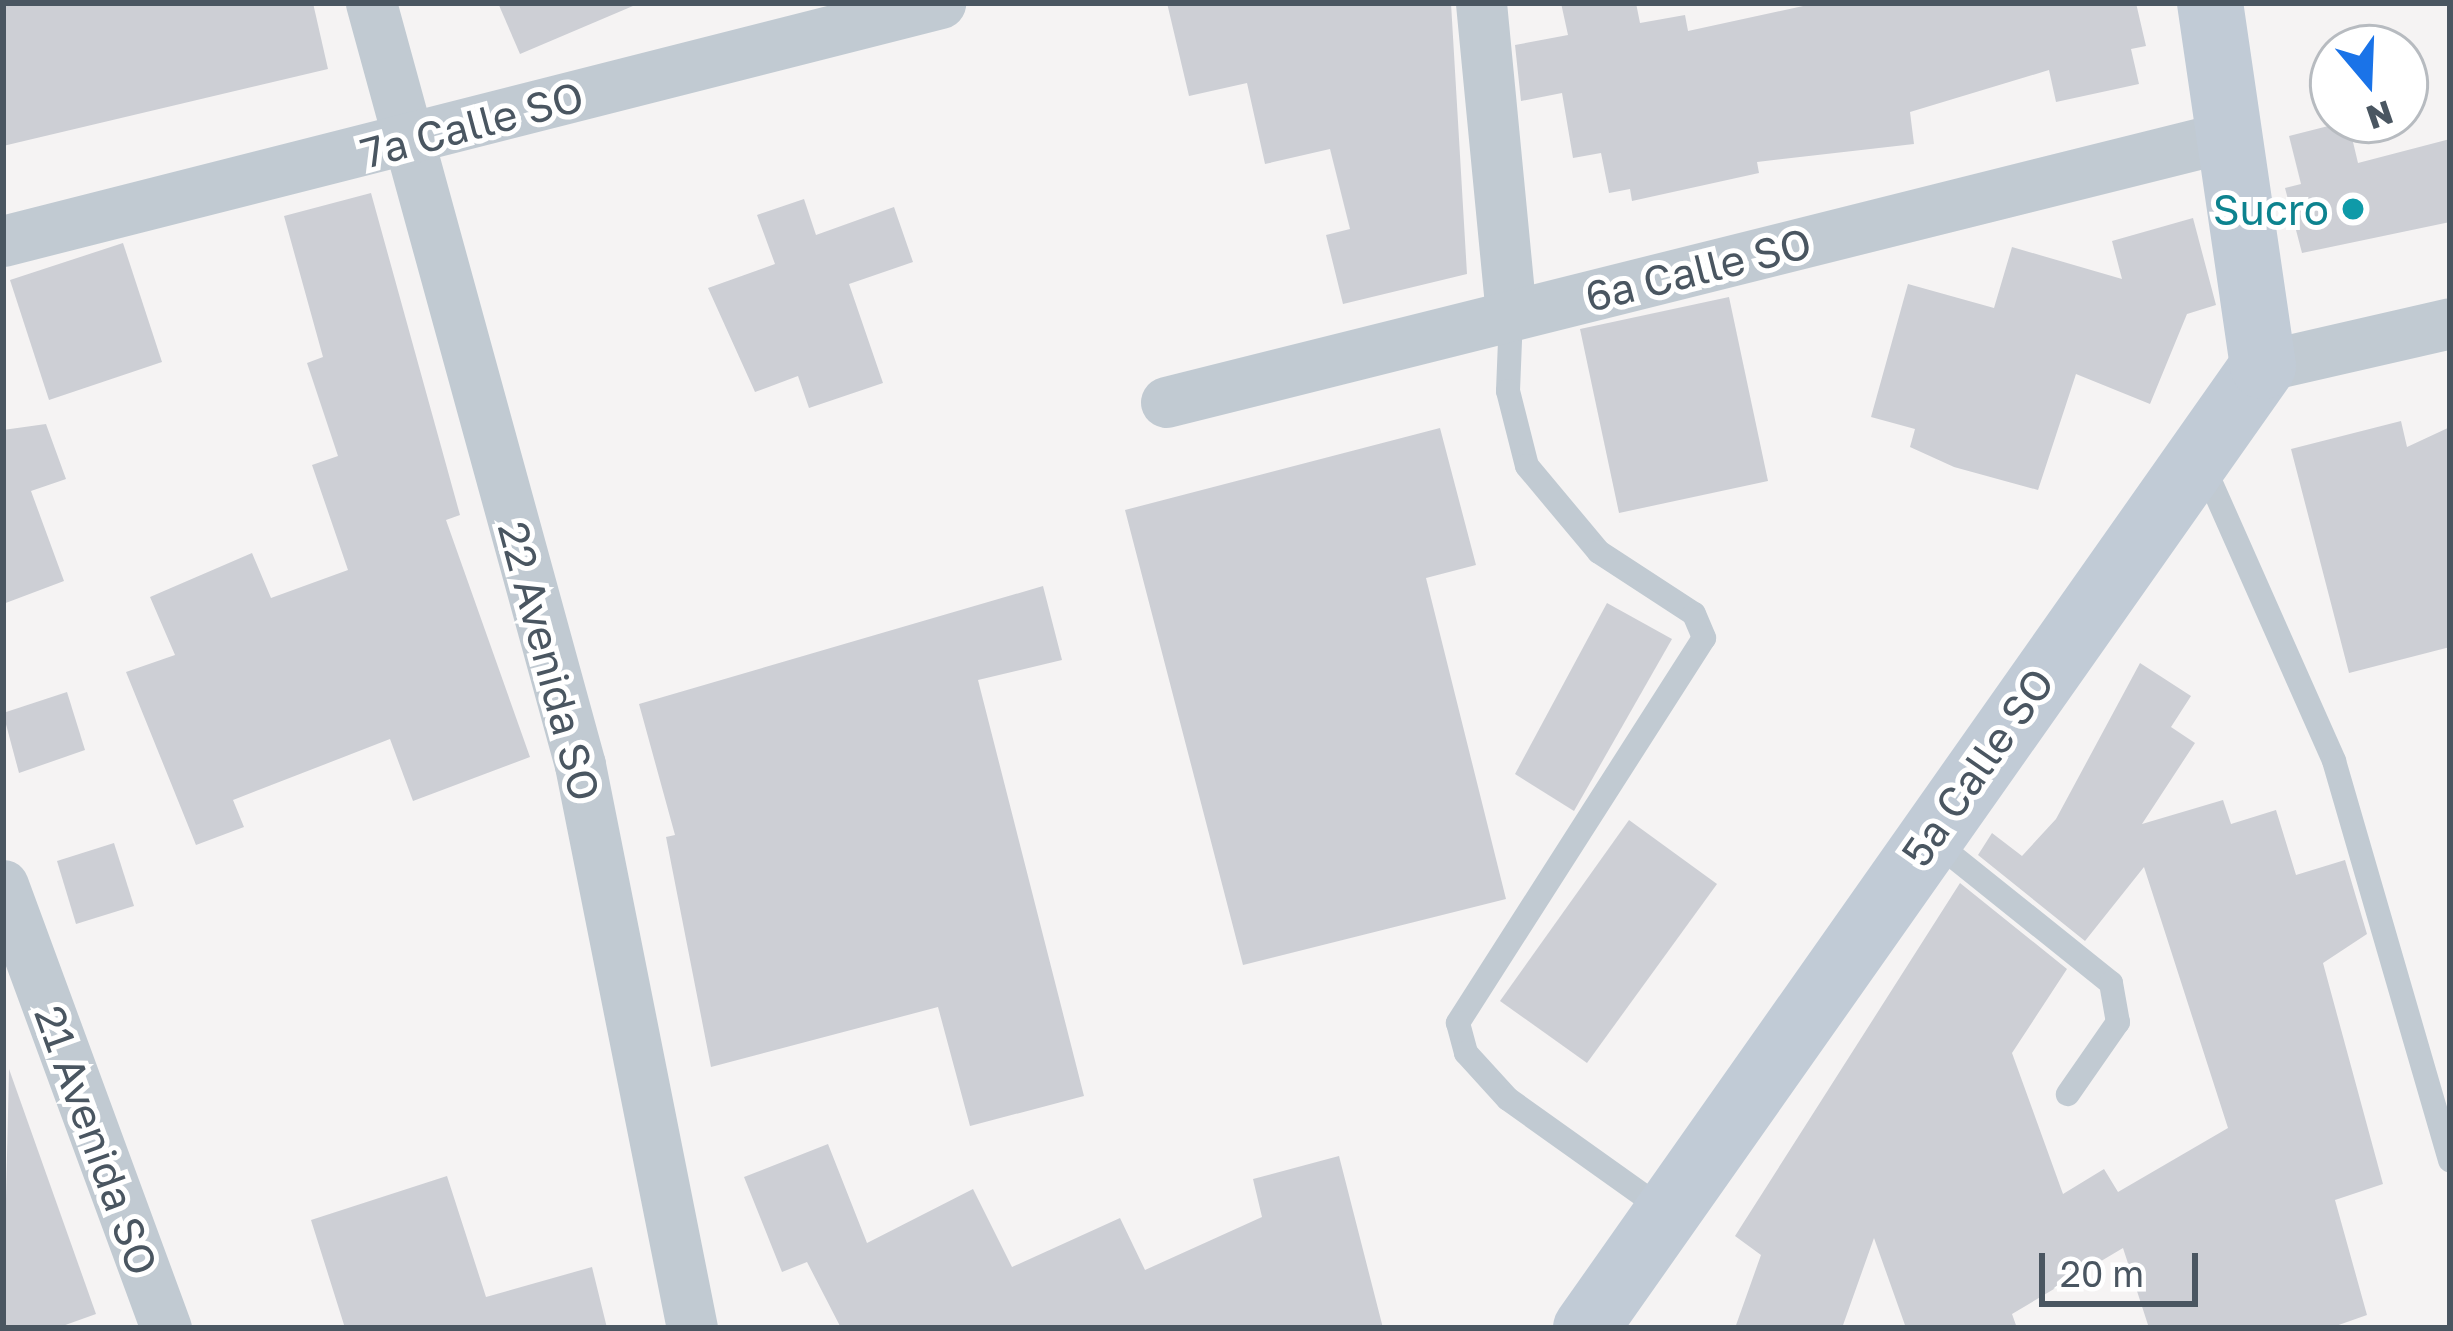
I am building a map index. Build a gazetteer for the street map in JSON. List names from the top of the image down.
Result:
{
  "streets": {
    "street": [
      "7a Calle SO",
      "6a Calle SO",
      "22 Avenida SO",
      "5a Calle SO",
      "21 Avenida SO"
    ]
  },
  "crossings": [
    ["7a Calle SO", "22 Avenida SO"]
  ],
  "places": ["Sucro"],
  "scale_bar": "20 m",
  "north": "bottom"
}
